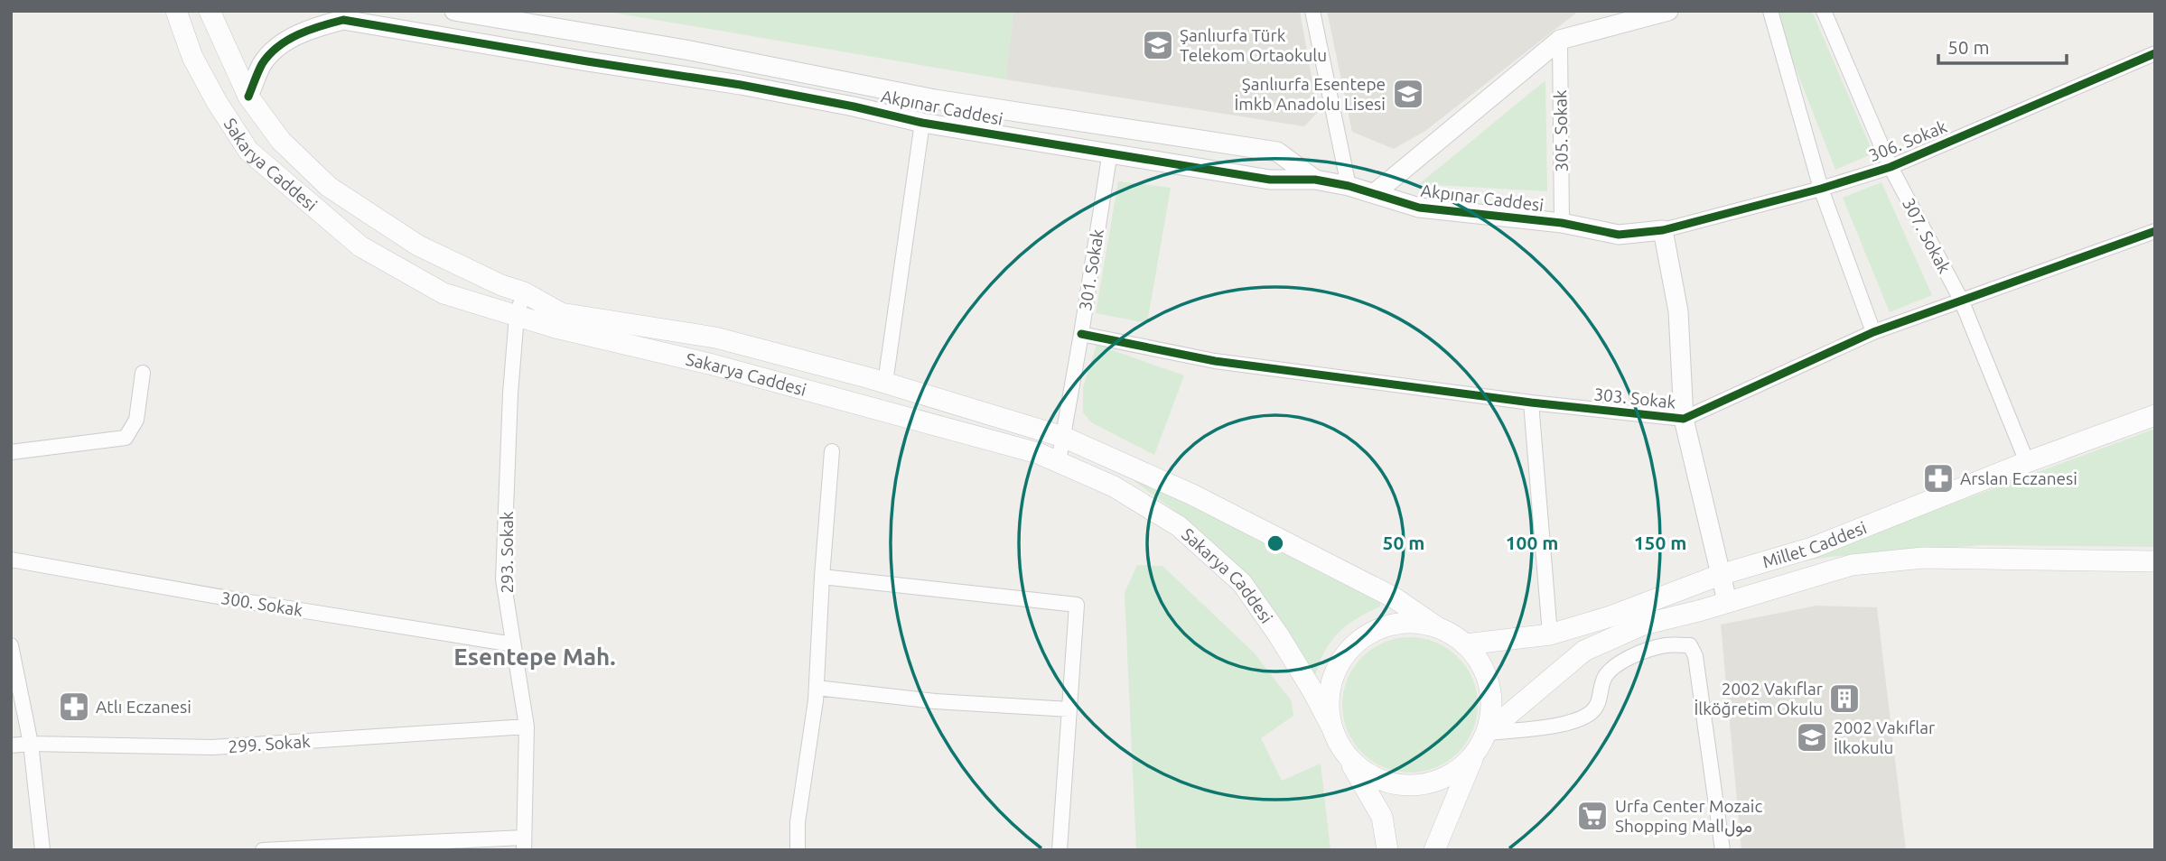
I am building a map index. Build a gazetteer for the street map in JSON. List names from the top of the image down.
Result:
{
  "streets": {
    "main road": ["Sakarya Caddesi", "Millet Caddesi"],
    "street": [
      "Akpınar Caddesi",
      "305. Sokak",
      "306. Sokak",
      "307. Sokak",
      "301. Sokak",
      "303. Sokak",
      "293. Sokak",
      "300. Sokak",
      "299. Sokak"
    ]
  },
  "crossings": [
    ["Akpınar Caddesi", "305. Sokak"],
    ["Akpınar Caddesi", "306. Sokak"],
    ["Akpınar Caddesi", "Sakarya Caddesi"],
    ["Akpınar Caddesi", "301. Sokak"],
    ["306. Sokak", "307. Sokak"],
    ["Sakarya Caddesi", "301. Sokak"],
    ["Sakarya Caddesi", "Millet Caddesi"],
    ["Sakarya Caddesi", "293. Sokak"],
    ["307. Sokak", "303. Sokak"],
    ["307. Sokak", "Millet Caddesi"],
    ["301. Sokak", "303. Sokak"],
    ["293. Sokak", "300. Sokak"],
    ["293. Sokak", "299. Sokak"]
  ],
  "districts": ["Esentepe Mah."],
  "places": {
    "school or university": ["Şanlıurfa Türk Telekom Ortaokulu", "Şanlıurfa Esentepe İmkb Anadolu Lisesi", "2002 Vakıflar İlkokulu"],
    "pharmacy": ["Arslan Eczanesi", "Atlı Eczanesi"],
    "building": ["2002 Vakıflar İlköğretim Okulu"],
    "supermarket": ["Urfa Center Mozaic Shopping Mallمول"]
  },
  "scale_bar": "50 m",
  "rings": ["50 m", "100 m", "150 m"]
}
